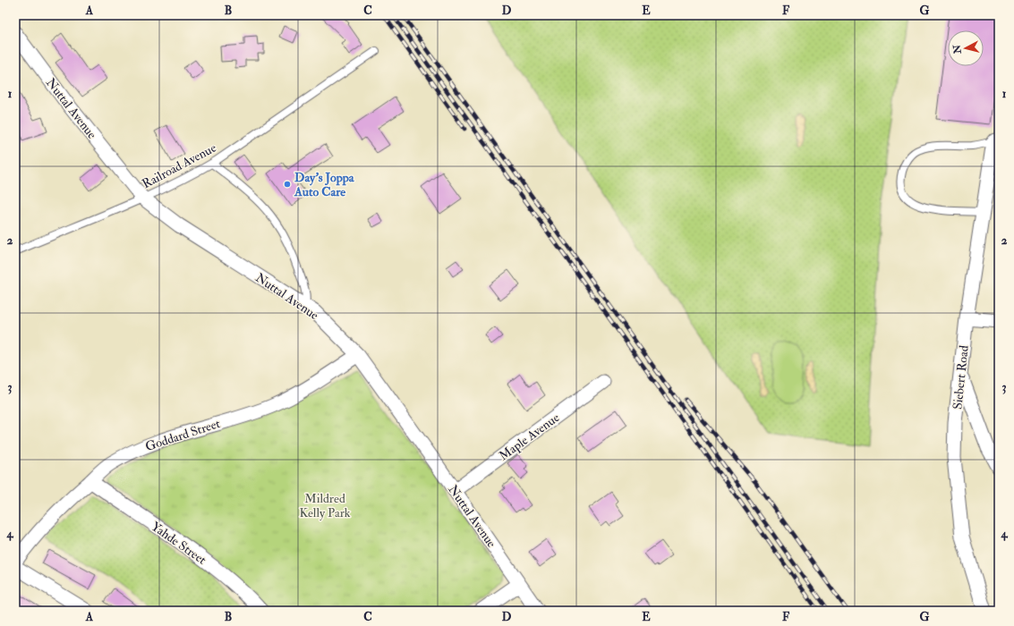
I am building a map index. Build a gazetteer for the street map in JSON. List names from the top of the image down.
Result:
{
  "streets": {
    "street": [
      "Nuttal Avenue",
      "Siebert Road",
      "Goddard Street",
      "Maple Avenue",
      "Yahde Street"
    ],
    "lane": ["Railroad Avenue"]
  },
  "crossings": [
    ["Nuttal Avenue", "Railroad Avenue"],
    ["Nuttal Avenue", "Goddard Street"],
    ["Nuttal Avenue", "Maple Avenue"],
    ["Goddard Street", "Yahde Street"]
  ],
  "parks": ["Mildred Kelly Park"],
  "places": ["Day's Joppa Auto Care"],
  "north": "left",
  "grid": {
    "columns": [
      "A",
      "B",
      "C",
      "D",
      "E",
      "F",
      "G"
    ],
    "rows": [
      "1",
      "2",
      "3",
      "4"
    ]
  }
}
